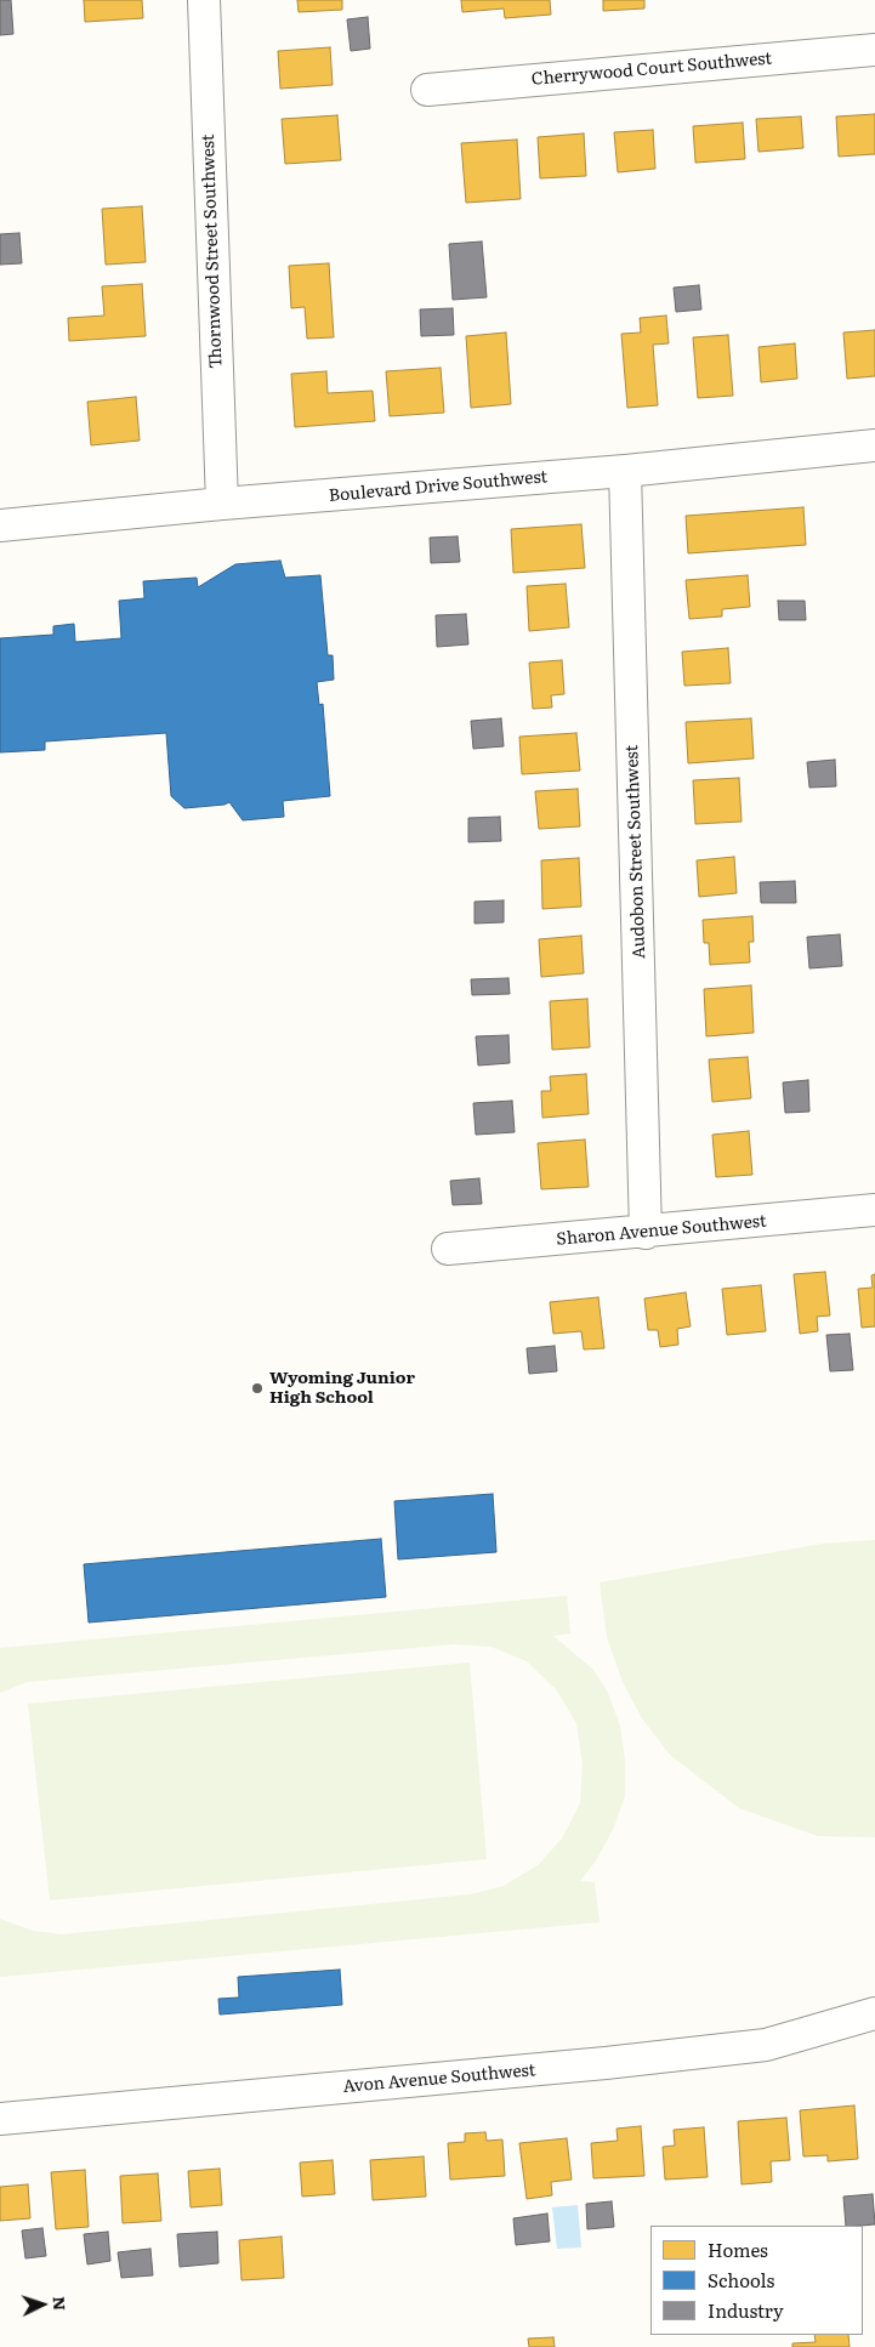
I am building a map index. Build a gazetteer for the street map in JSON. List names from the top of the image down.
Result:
{
  "streets": {
    "street": [
      "Cherrywood Court Southwest",
      "Thornwood Street Southwest",
      "Boulevard Drive Southwest",
      "Audobon Street Southwest",
      "Sharon Avenue Southwest",
      "Avon Avenue Southwest"
    ]
  },
  "crossings": [
    ["Thornwood Street Southwest", "Boulevard Drive Southwest"],
    ["Boulevard Drive Southwest", "Audobon Street Southwest"],
    ["Audobon Street Southwest", "Sharon Avenue Southwest"]
  ],
  "places": ["Wyoming Junior High School"],
  "legend": ["Homes", "Schools", "Industry"],
  "north": "right"
}
